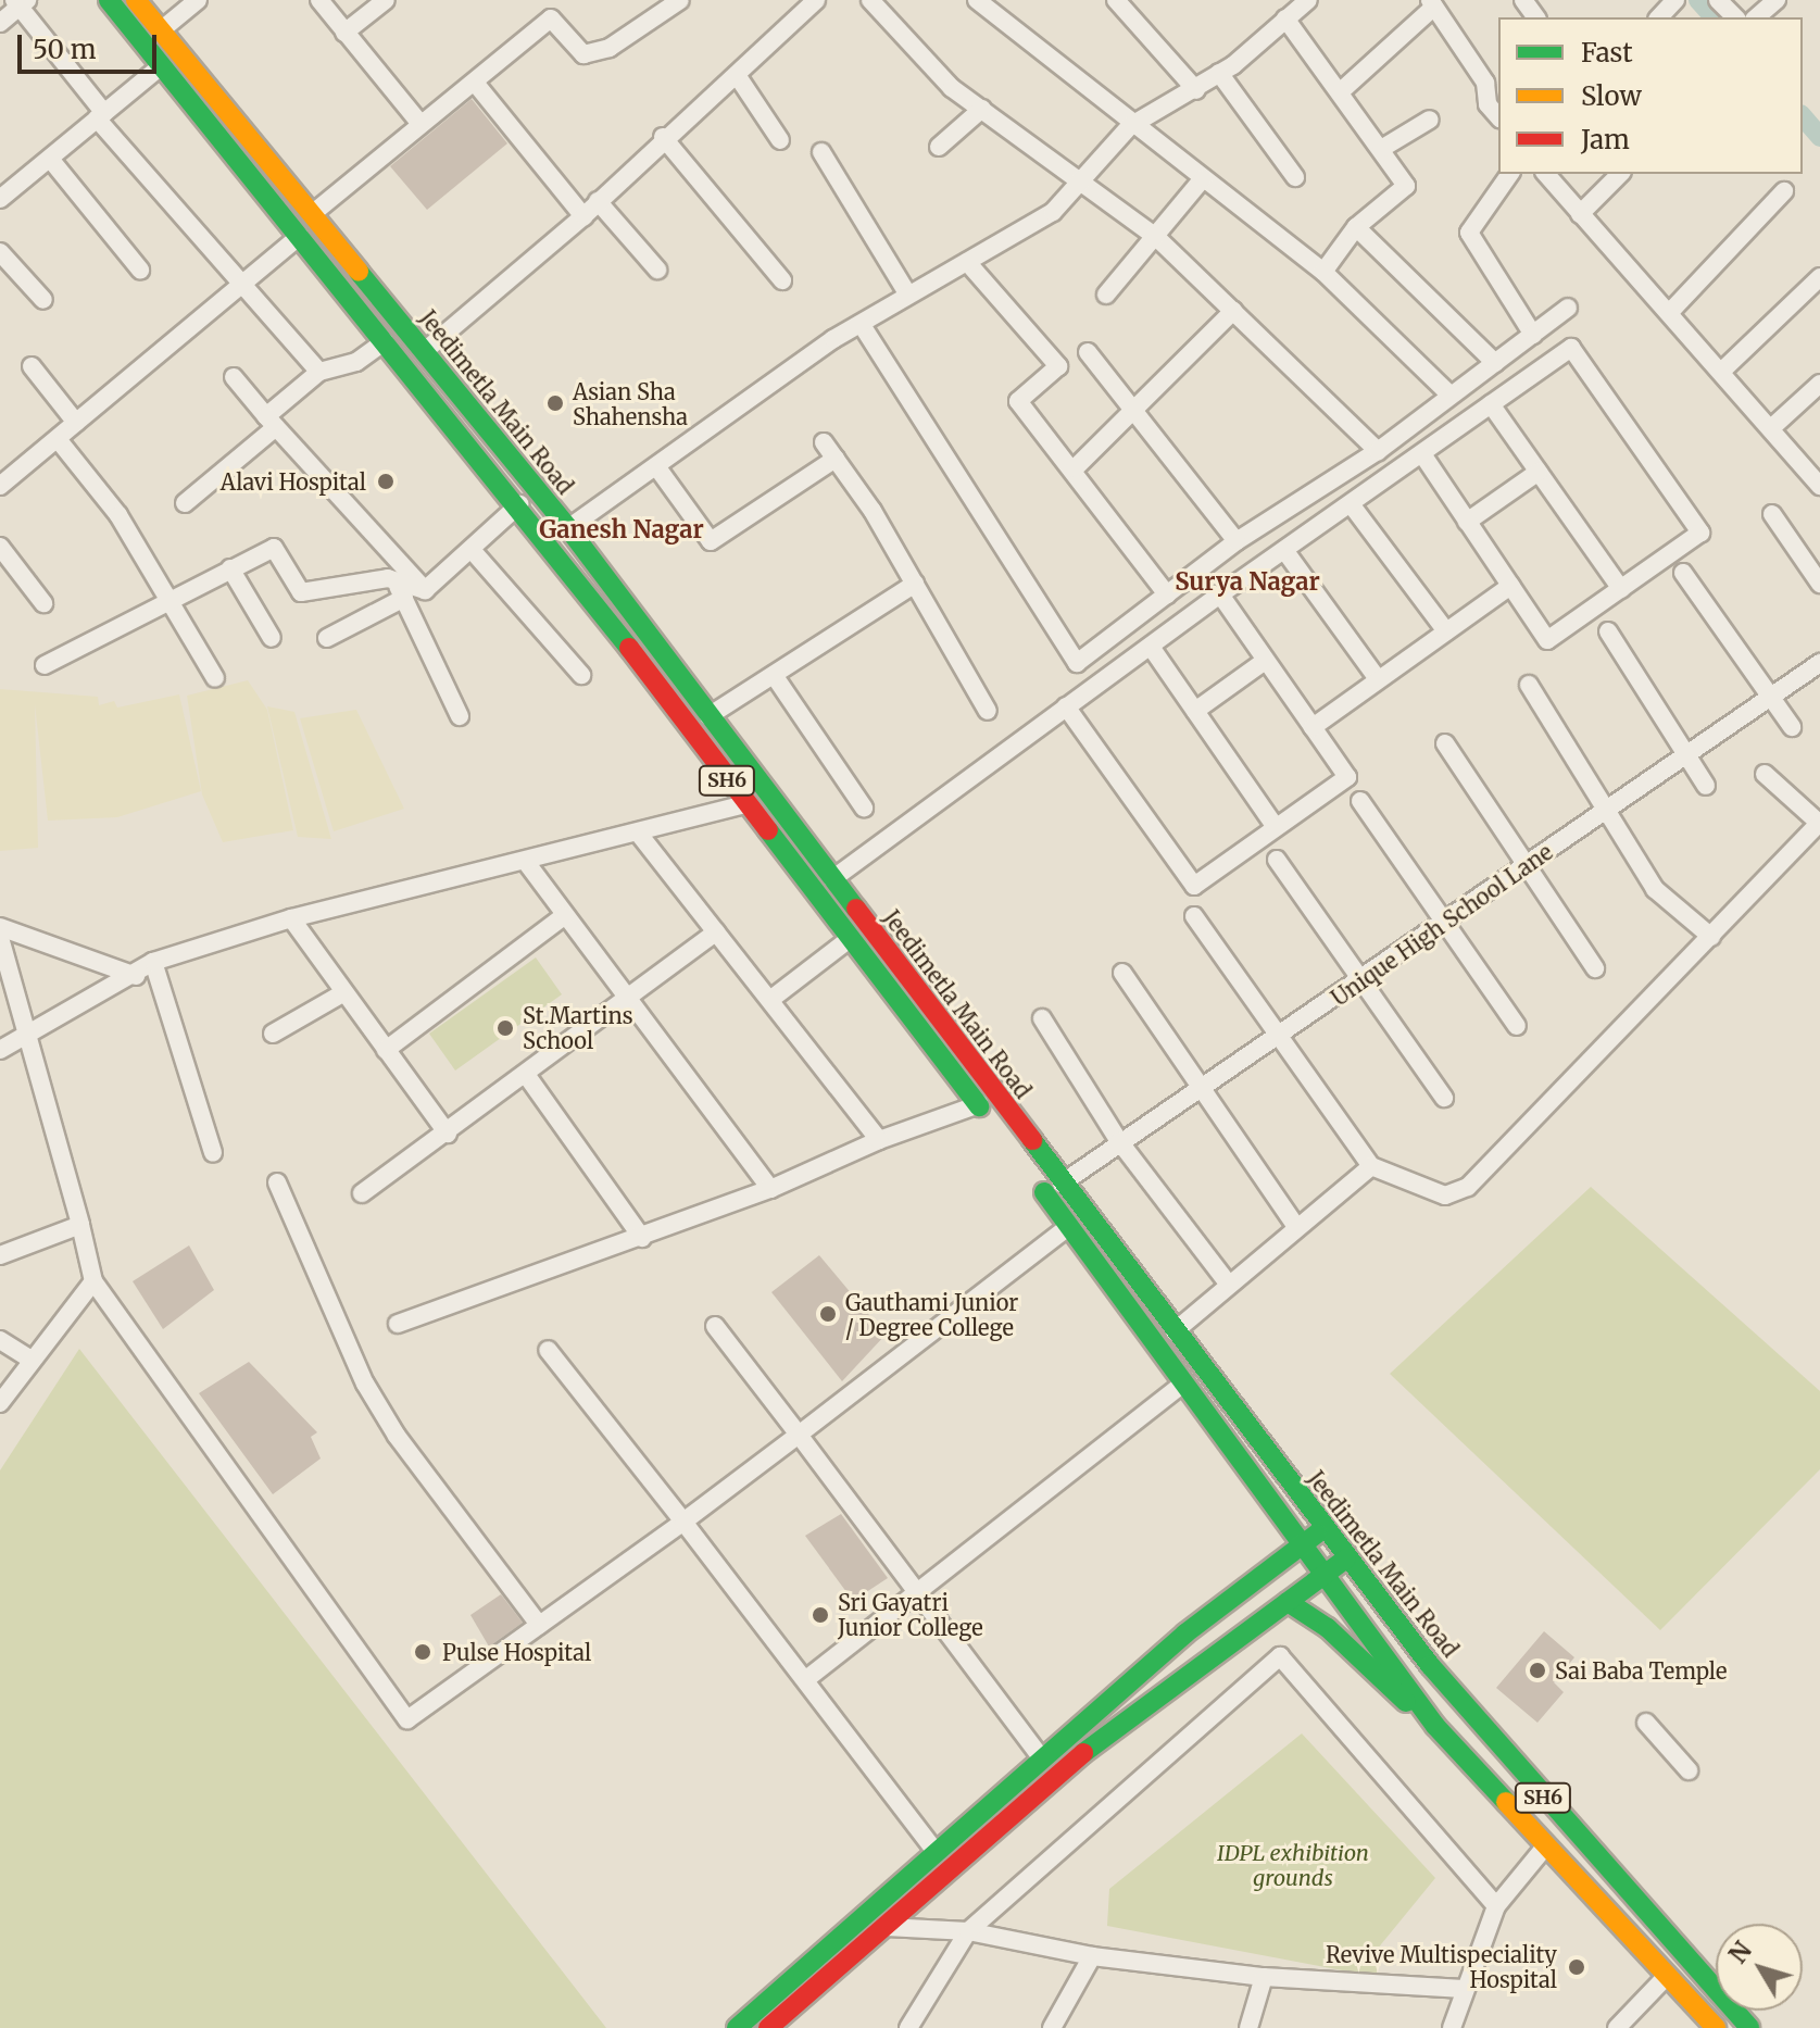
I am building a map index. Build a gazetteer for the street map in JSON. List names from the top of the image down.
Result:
{
  "streets": {
    "main road": ["Jeedimetla Main Road", "SH6"],
    "street": ["Unique High School Lane"]
  },
  "crossings": [
    ["Jeedimetla Main Road", "Unique High School Lane"]
  ],
  "districts": ["Ganesh Nagar", "Surya Nagar"],
  "parks": ["IDPL exhibition grounds"],
  "places": [
    "Asian Sha Shahensha",
    "Alavi Hospital",
    "St.Martins School",
    "Gauthami Junior / Degree College",
    "Sri Gayatri Junior College",
    "Pulse Hospital",
    "Sai Baba Temple",
    "Revive Multispeciality Hospital"
  ],
  "legend": ["Fast", "Slow", "Jam"],
  "scale_bar": "50 m",
  "north": "top left"
}
